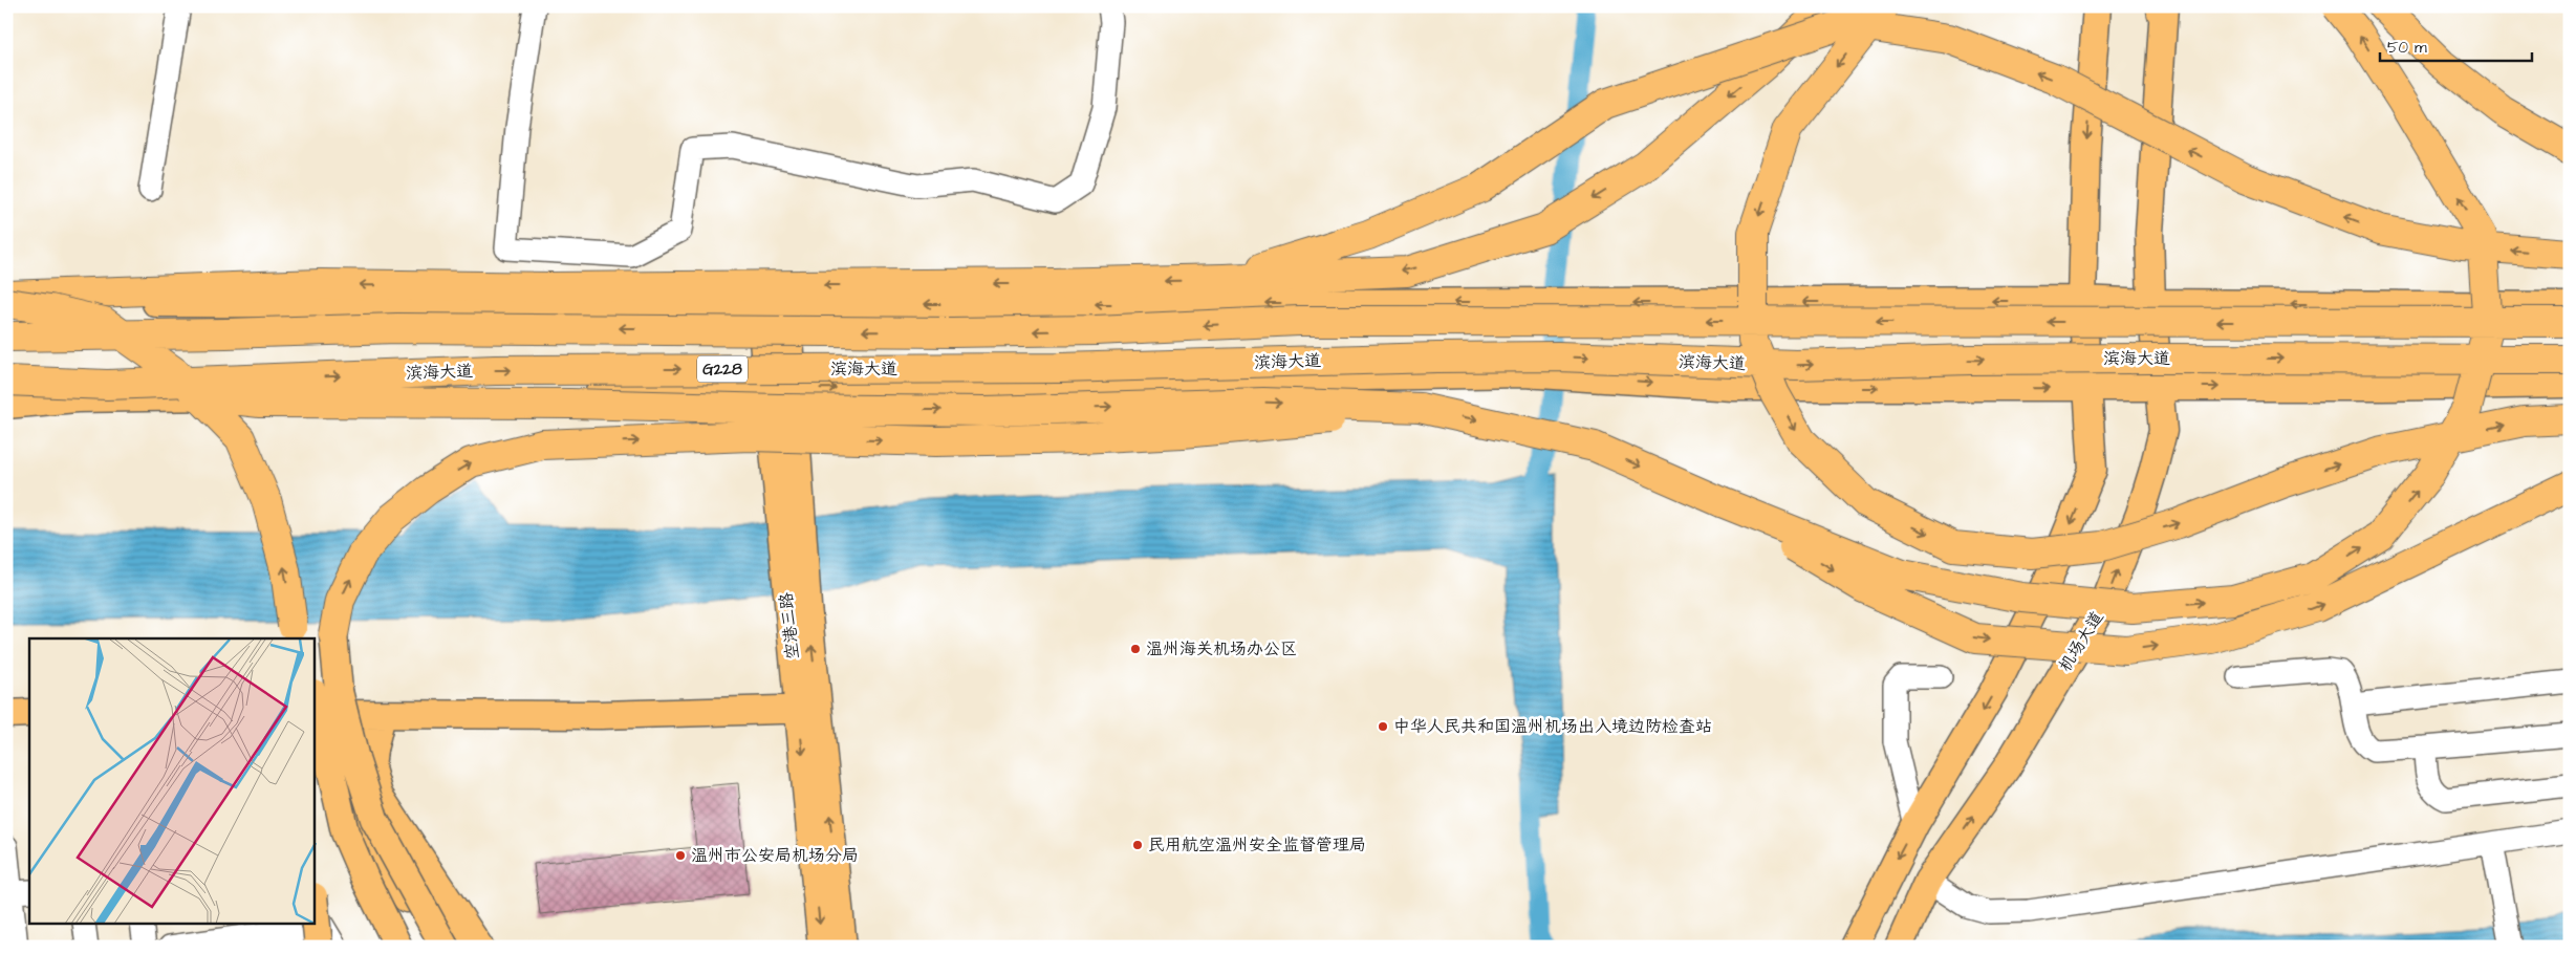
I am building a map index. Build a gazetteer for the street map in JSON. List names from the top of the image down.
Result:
{
  "streets": {
    "highway": ["滨海大道", "G228"],
    "main road": ["空港三路", "机场大道"]
  },
  "places": [
    "温州海关机场办公区",
    "中华人民共和国温州机场出入境边防检查站",
    "民用航空温州安全监督管理局",
    "温州市公安局机场分局"
  ],
  "scale_bar": "50 m"
}
